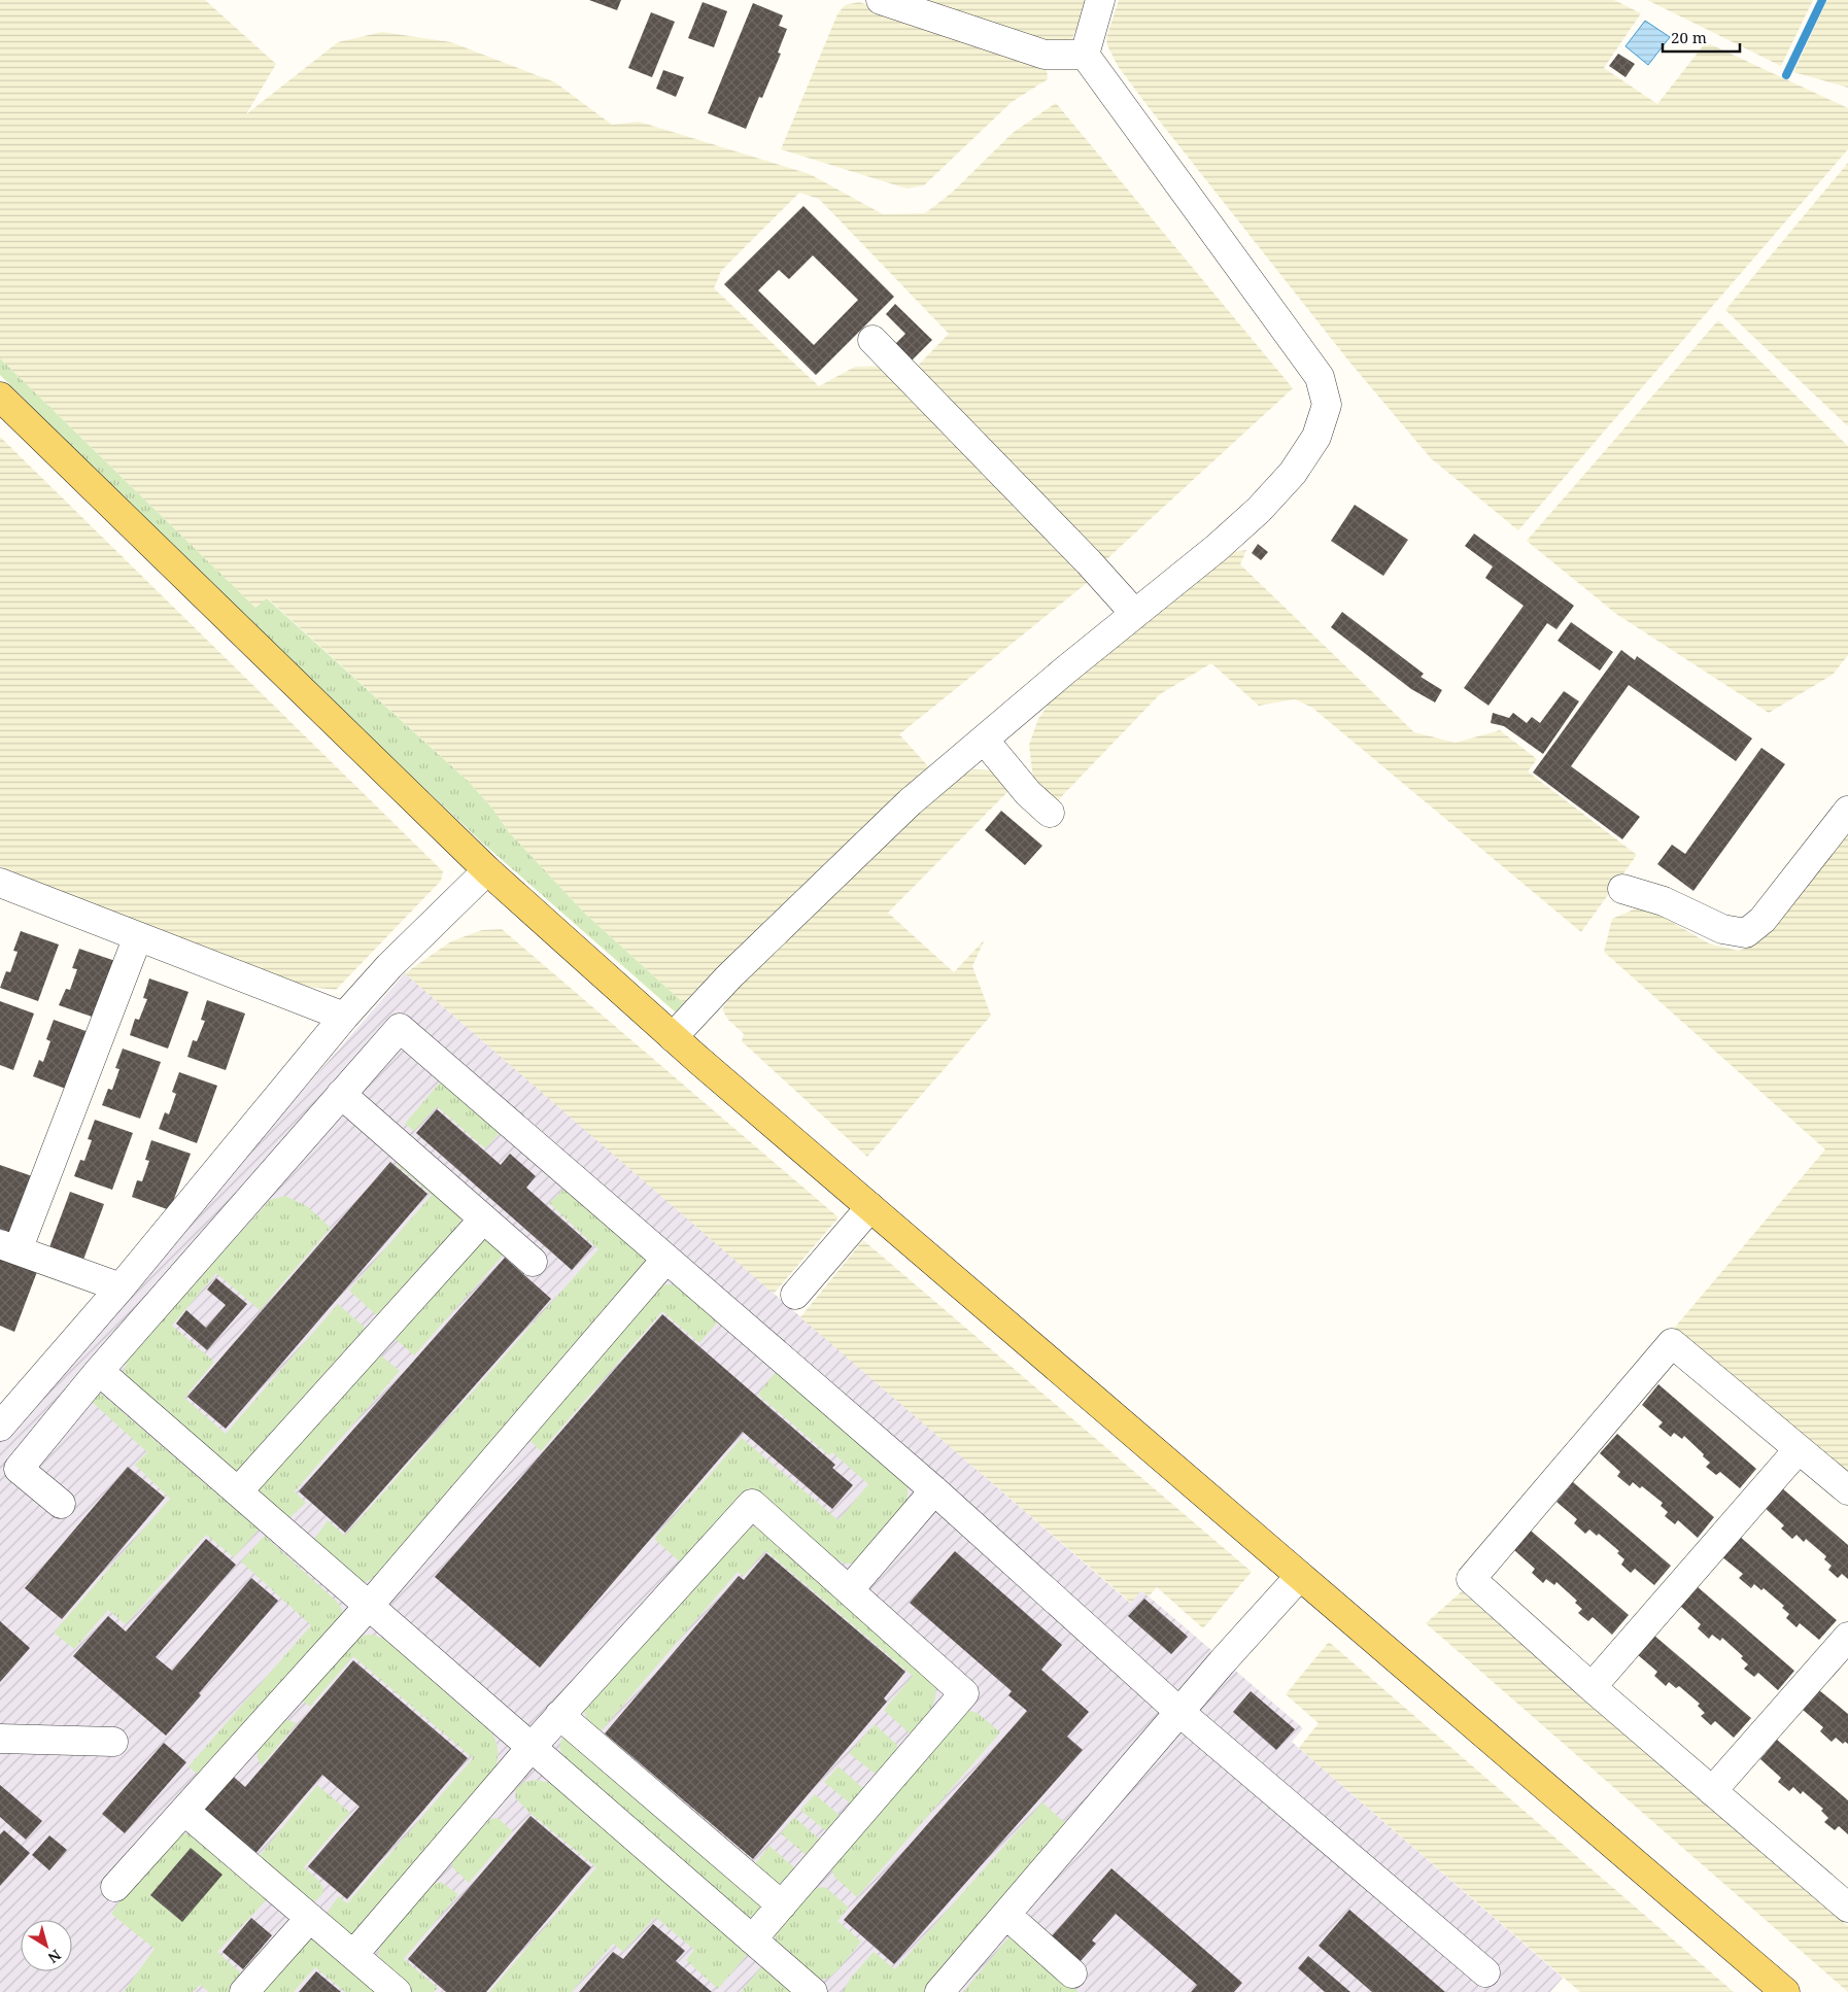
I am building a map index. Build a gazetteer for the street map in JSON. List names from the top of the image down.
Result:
{
  "scale_bar": "20 m",
  "north": "bottom right"
}
